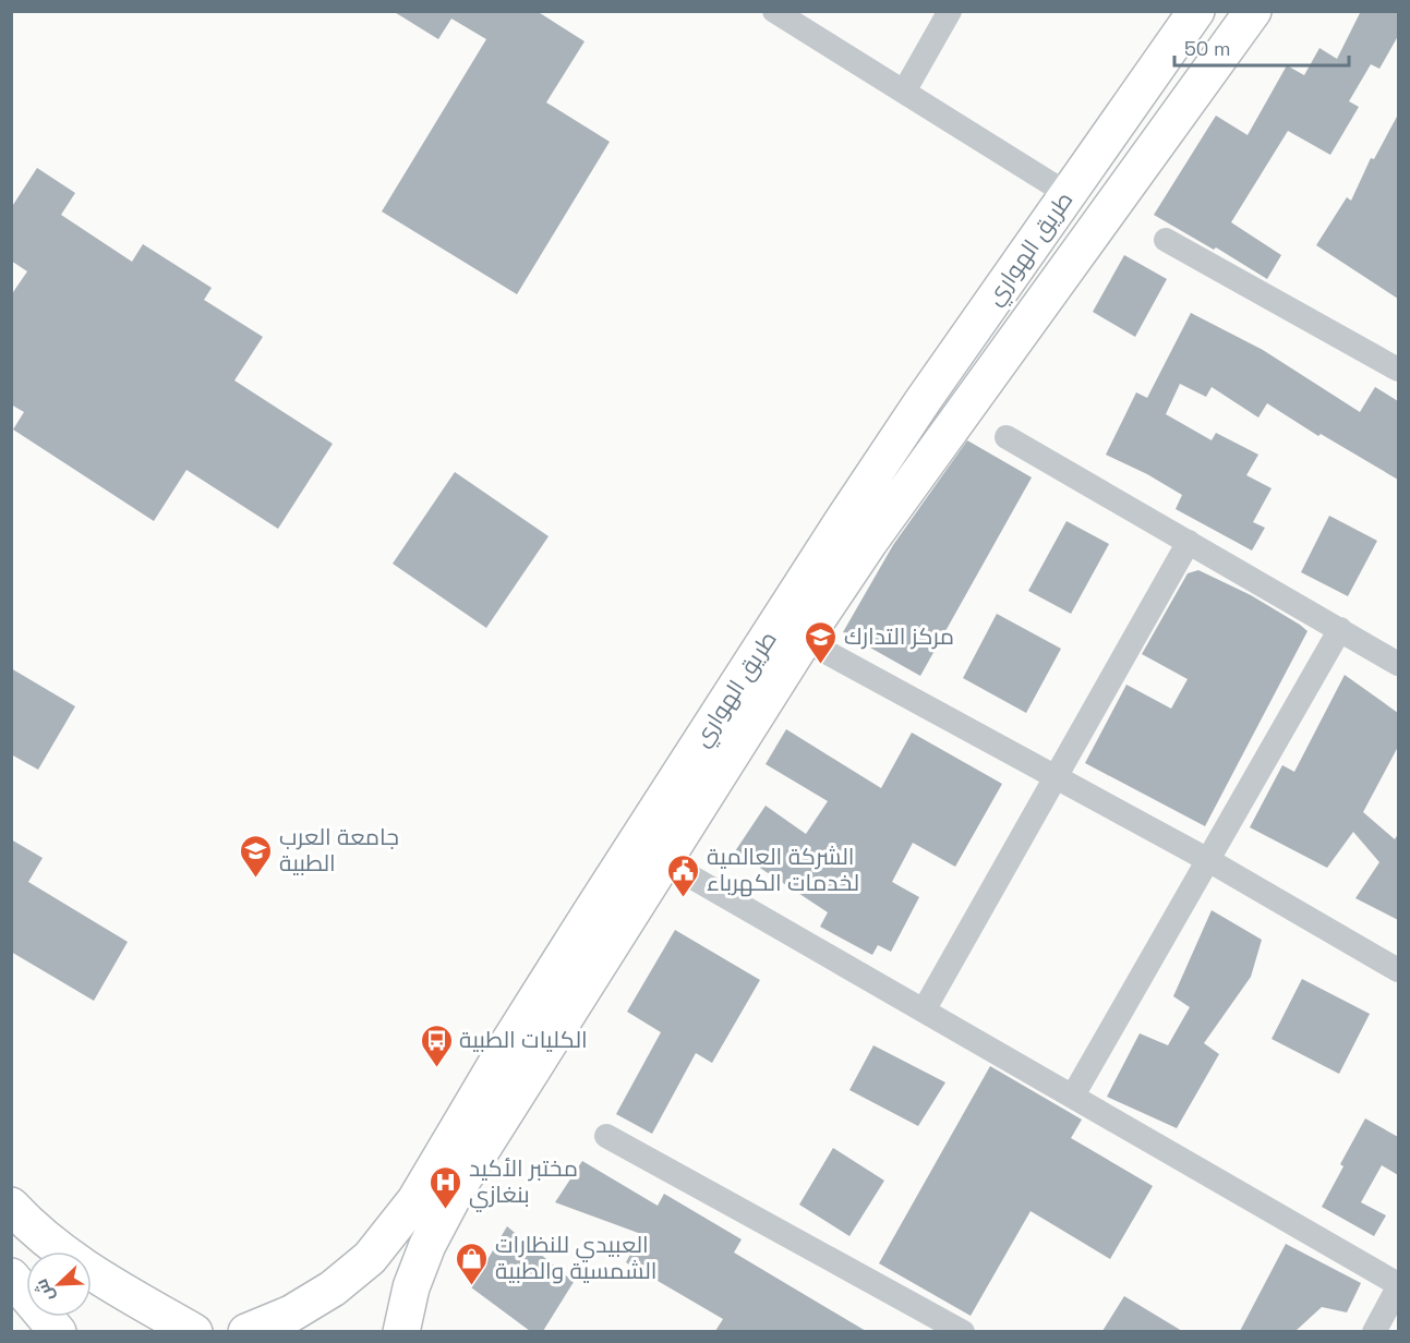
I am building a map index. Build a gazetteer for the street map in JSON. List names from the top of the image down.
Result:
{
  "streets": {
    "highway": ["طريق الهواري"]
  },
  "places": {
    "school or university": ["مركز التدارك", "جامعة العرب الطبية"],
    "public building": ["الشركة العالمية لخدمات الكهرباء"],
    "bus stop": ["الكليات الطبية"],
    "hospital": ["مختبر الأكيد بنغازي"],
    "shop": ["العبيدي للنظارات الشمسية والطبية"]
  },
  "scale_bar": "50 m",
  "north": "bottom left"
}
